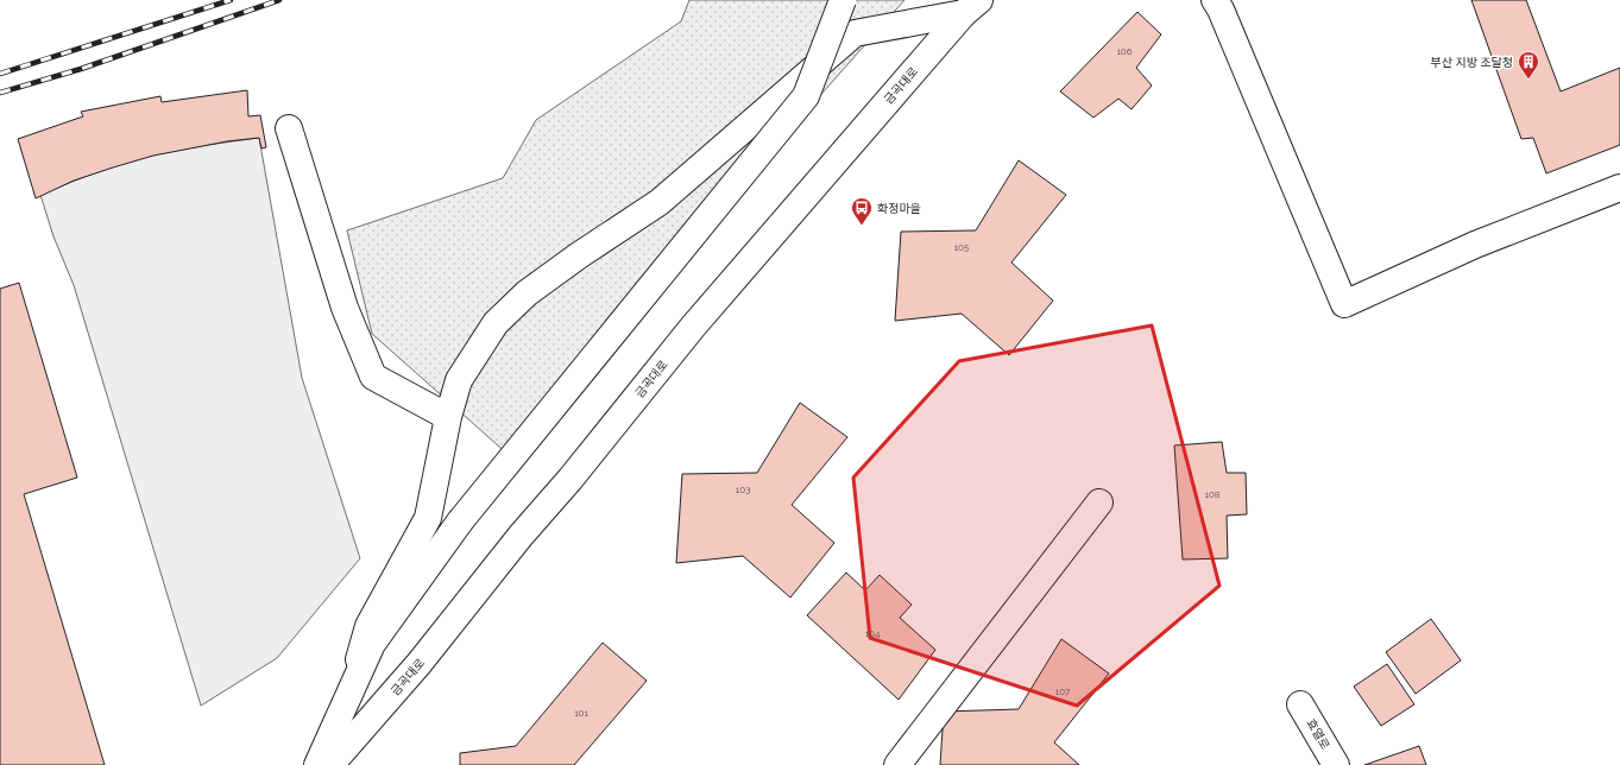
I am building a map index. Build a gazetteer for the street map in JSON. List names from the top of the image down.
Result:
{
  "streets": {
    "main road": ["금곡대로", "효열로"]
  },
  "places": {
    "building": ["부산 지방 조달청"],
    "bus stop": ["화정마을"]
  },
  "house_numbers": [
    "106",
    "105",
    "103",
    "108",
    "104",
    "107",
    "101"
  ]
}
